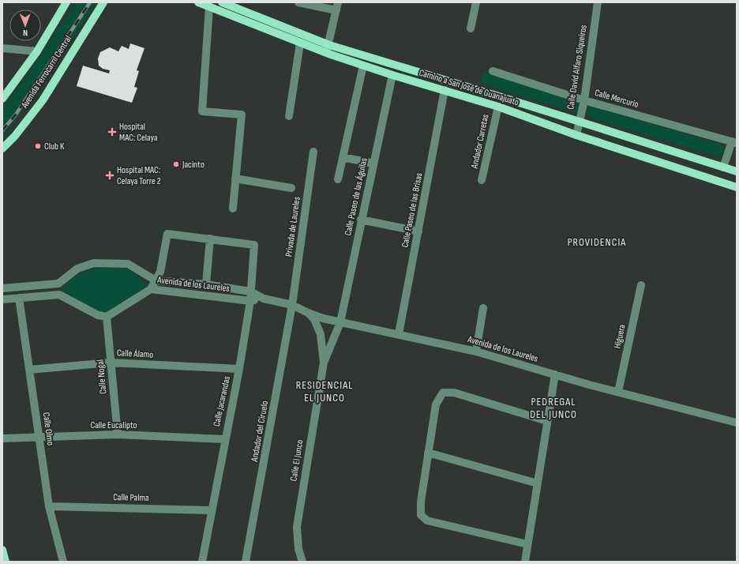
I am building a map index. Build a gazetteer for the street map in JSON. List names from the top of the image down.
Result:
{
  "streets": {
    "main road": ["Avenida Ferrocarril Central", "Camino a San José de Guanajuato"],
    "street": [
      "Calle David Alfaro Siqueiros",
      "Calle Mercurio",
      "Andador Carretas",
      "Calle Paseo de las Águilas",
      "Calle Paseo de las Brisas",
      "Privada de Laureles",
      "Avenida de los Laureles",
      "Higuera",
      "Calle Álamo",
      "Calle Nogal",
      "Calle Jacarandas",
      "Calle Eucalipto",
      "Calle Olmo",
      "Andador del Ciruelo",
      "Calle El Junco",
      "Calle Palma"
    ]
  },
  "crossings": [
    ["Calle David Alfaro Siqueiros", "Camino a San José de Guanajuato"],
    ["Calle David Alfaro Siqueiros", "Calle Mercurio"],
    ["Camino a San José de Guanajuato", "Andador Carretas"],
    ["Camino a San José de Guanajuato", "Calle Paseo de las Águilas"],
    ["Camino a San José de Guanajuato", "Calle Paseo de las Brisas"],
    ["Calle Paseo de las Águilas", "Avenida de los Laureles"],
    ["Calle Paseo de las Águilas", "Calle El Junco"],
    ["Calle Paseo de las Brisas", "Avenida de los Laureles"],
    ["Privada de Laureles", "Avenida de los Laureles"],
    ["Privada de Laureles", "Andador del Ciruelo"],
    ["Avenida de los Laureles", "Higuera"],
    ["Avenida de los Laureles", "Calle Nogal"],
    ["Avenida de los Laureles", "Calle Jacarandas"],
    ["Avenida de los Laureles", "Andador del Ciruelo"],
    ["Avenida de los Laureles", "Calle El Junco"],
    ["Calle Álamo", "Calle Nogal"],
    ["Calle Álamo", "Calle Jacarandas"],
    ["Calle Álamo", "Calle Olmo"],
    ["Calle Nogal", "Calle Eucalipto"],
    ["Calle Jacarandas", "Calle Eucalipto"],
    ["Calle Jacarandas", "Calle Palma"],
    ["Calle Eucalipto", "Calle Olmo"],
    ["Calle Olmo", "Calle Palma"]
  ],
  "districts": ["PROVIDENCIA", "RESIDENCIAL EL JUNCO", "PEDREGAL DEL JUNCO"],
  "places": {
    "health": ["Hospital MAC: Celaya", "Hospital MAC: Celaya Torre 2"],
    "other": ["Club K", "Jacinto"]
  },
  "north": "bottom"
}
